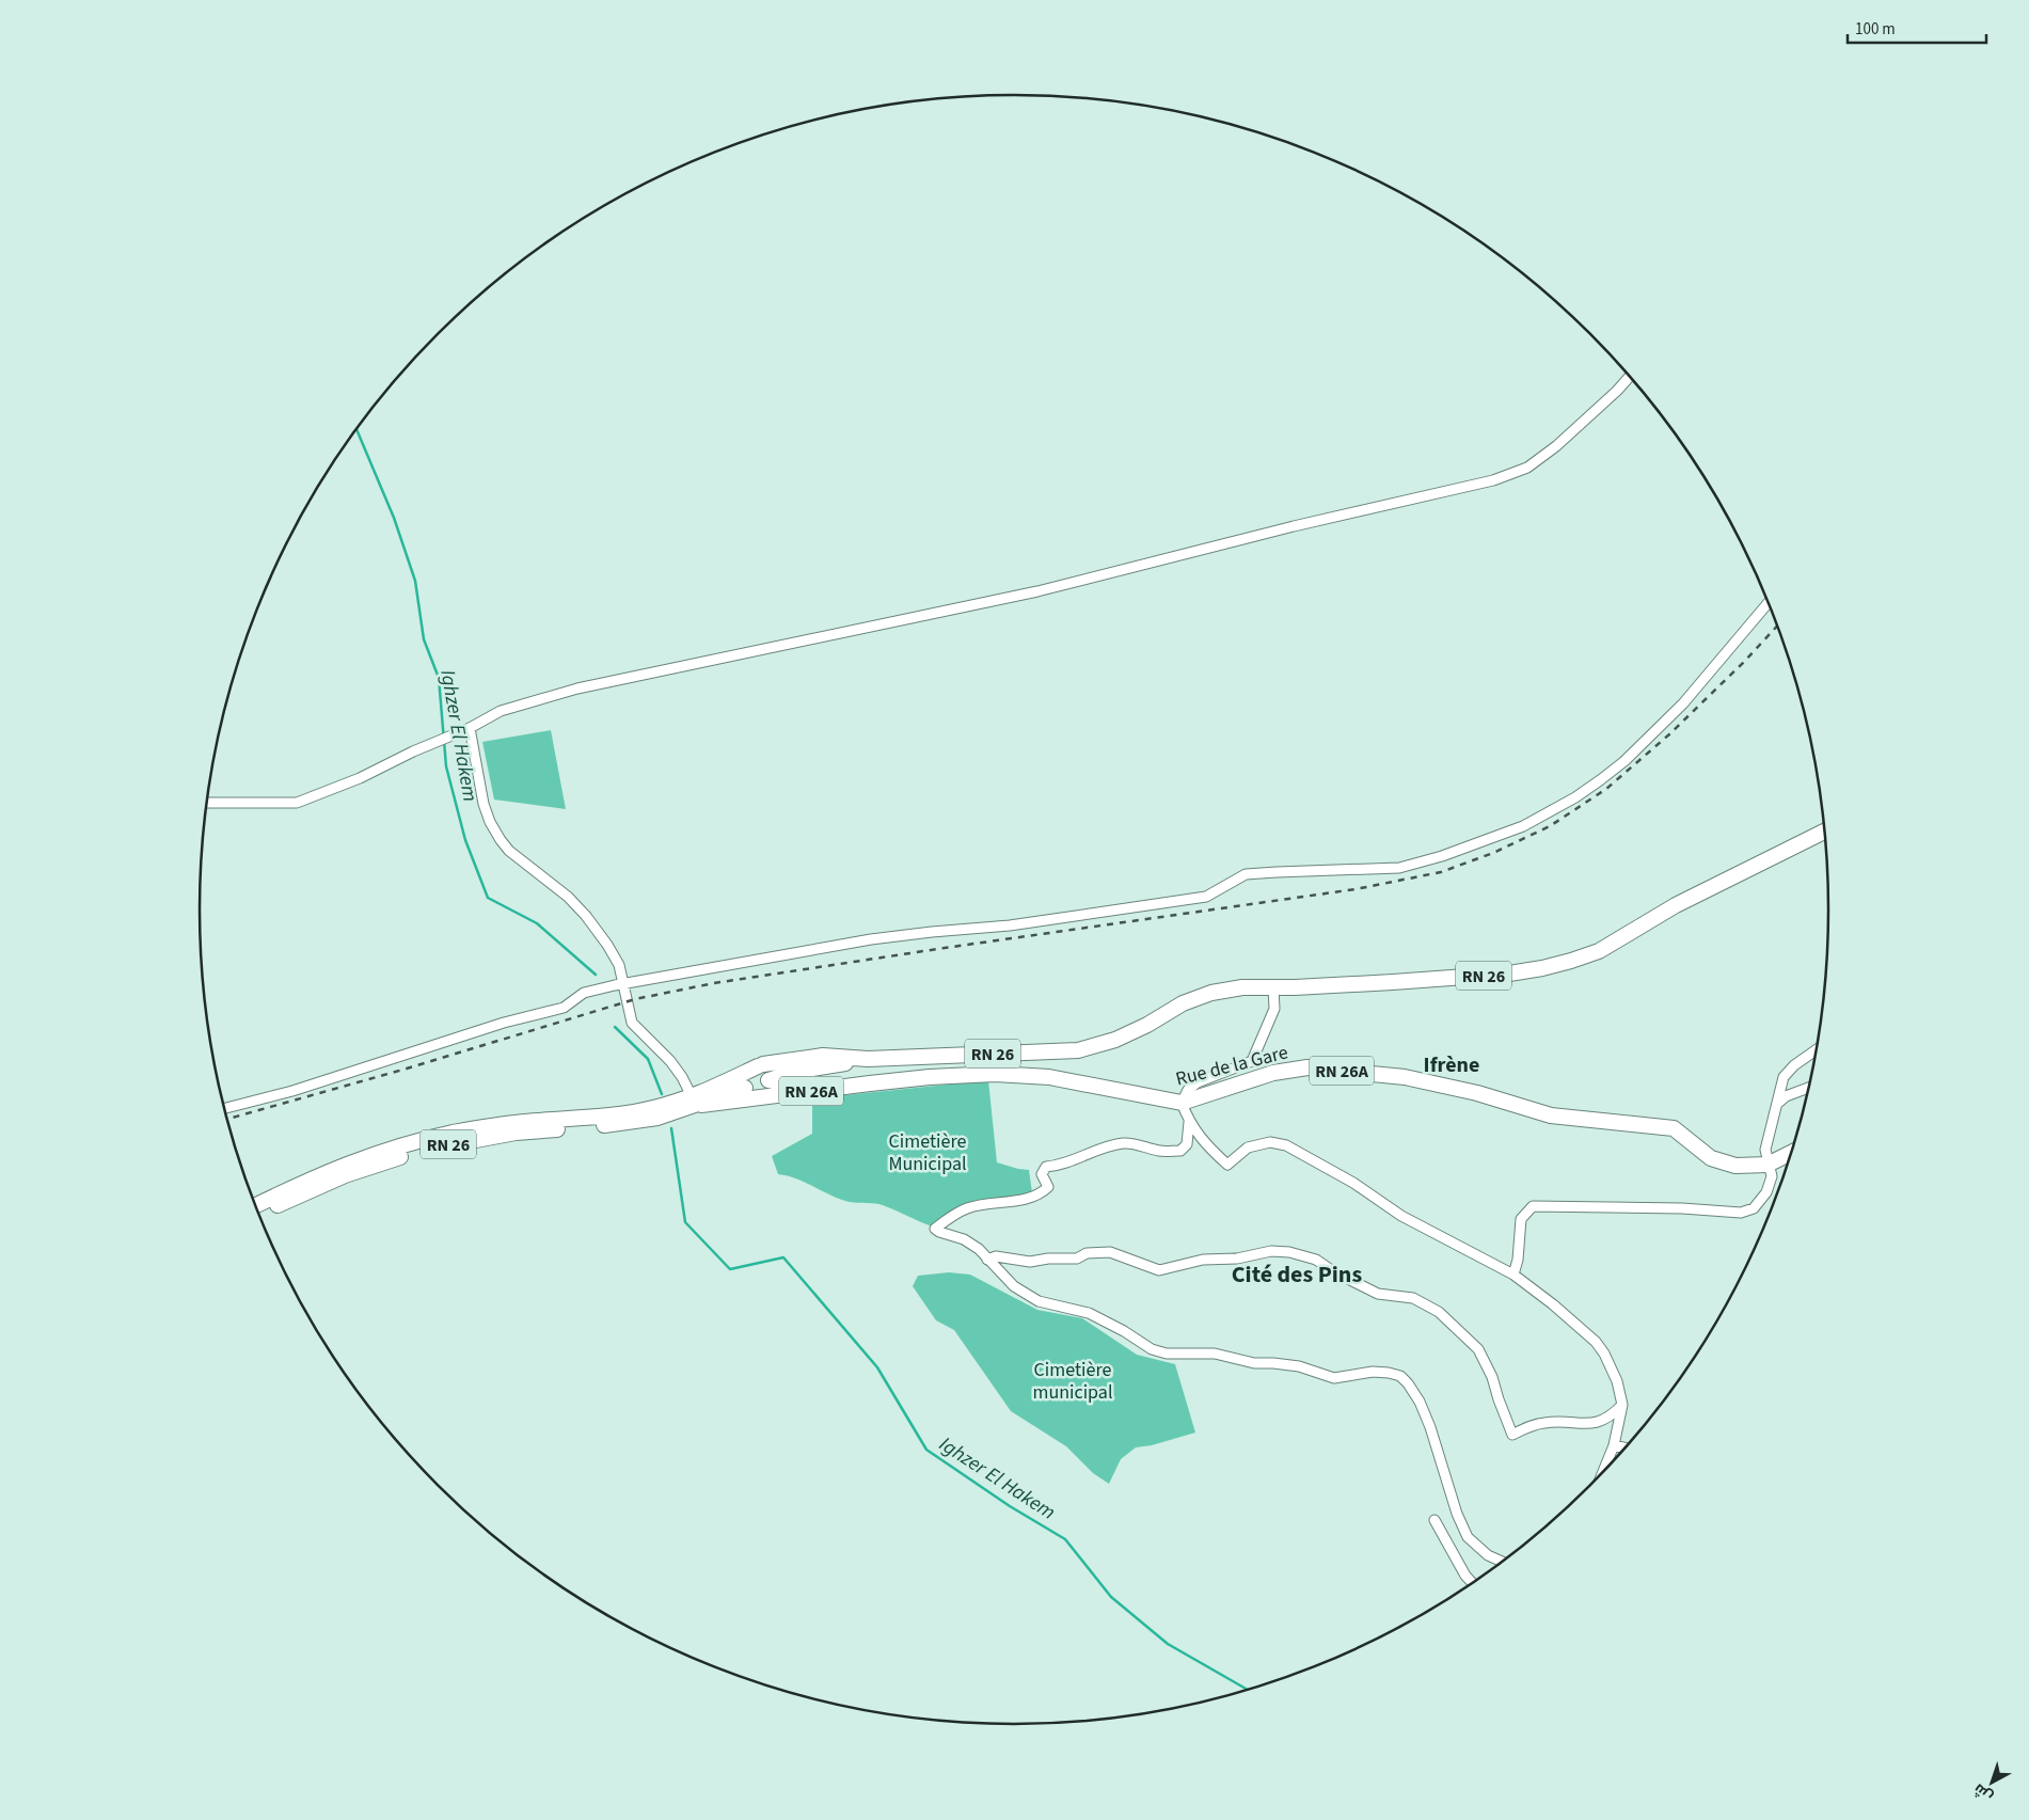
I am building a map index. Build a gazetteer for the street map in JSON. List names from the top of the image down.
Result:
{
  "streets": {
    "main road": ["RN 26", "Rue de la Gare", "RN 26A"]
  },
  "districts": ["Ifrène", "Cité des Pins"],
  "water": ["Ighzer El Hakem"],
  "parks": ["Cimetière Municipal", "Cimetière municipal"],
  "scale_bar": "100 m",
  "north": "bottom left"
}
